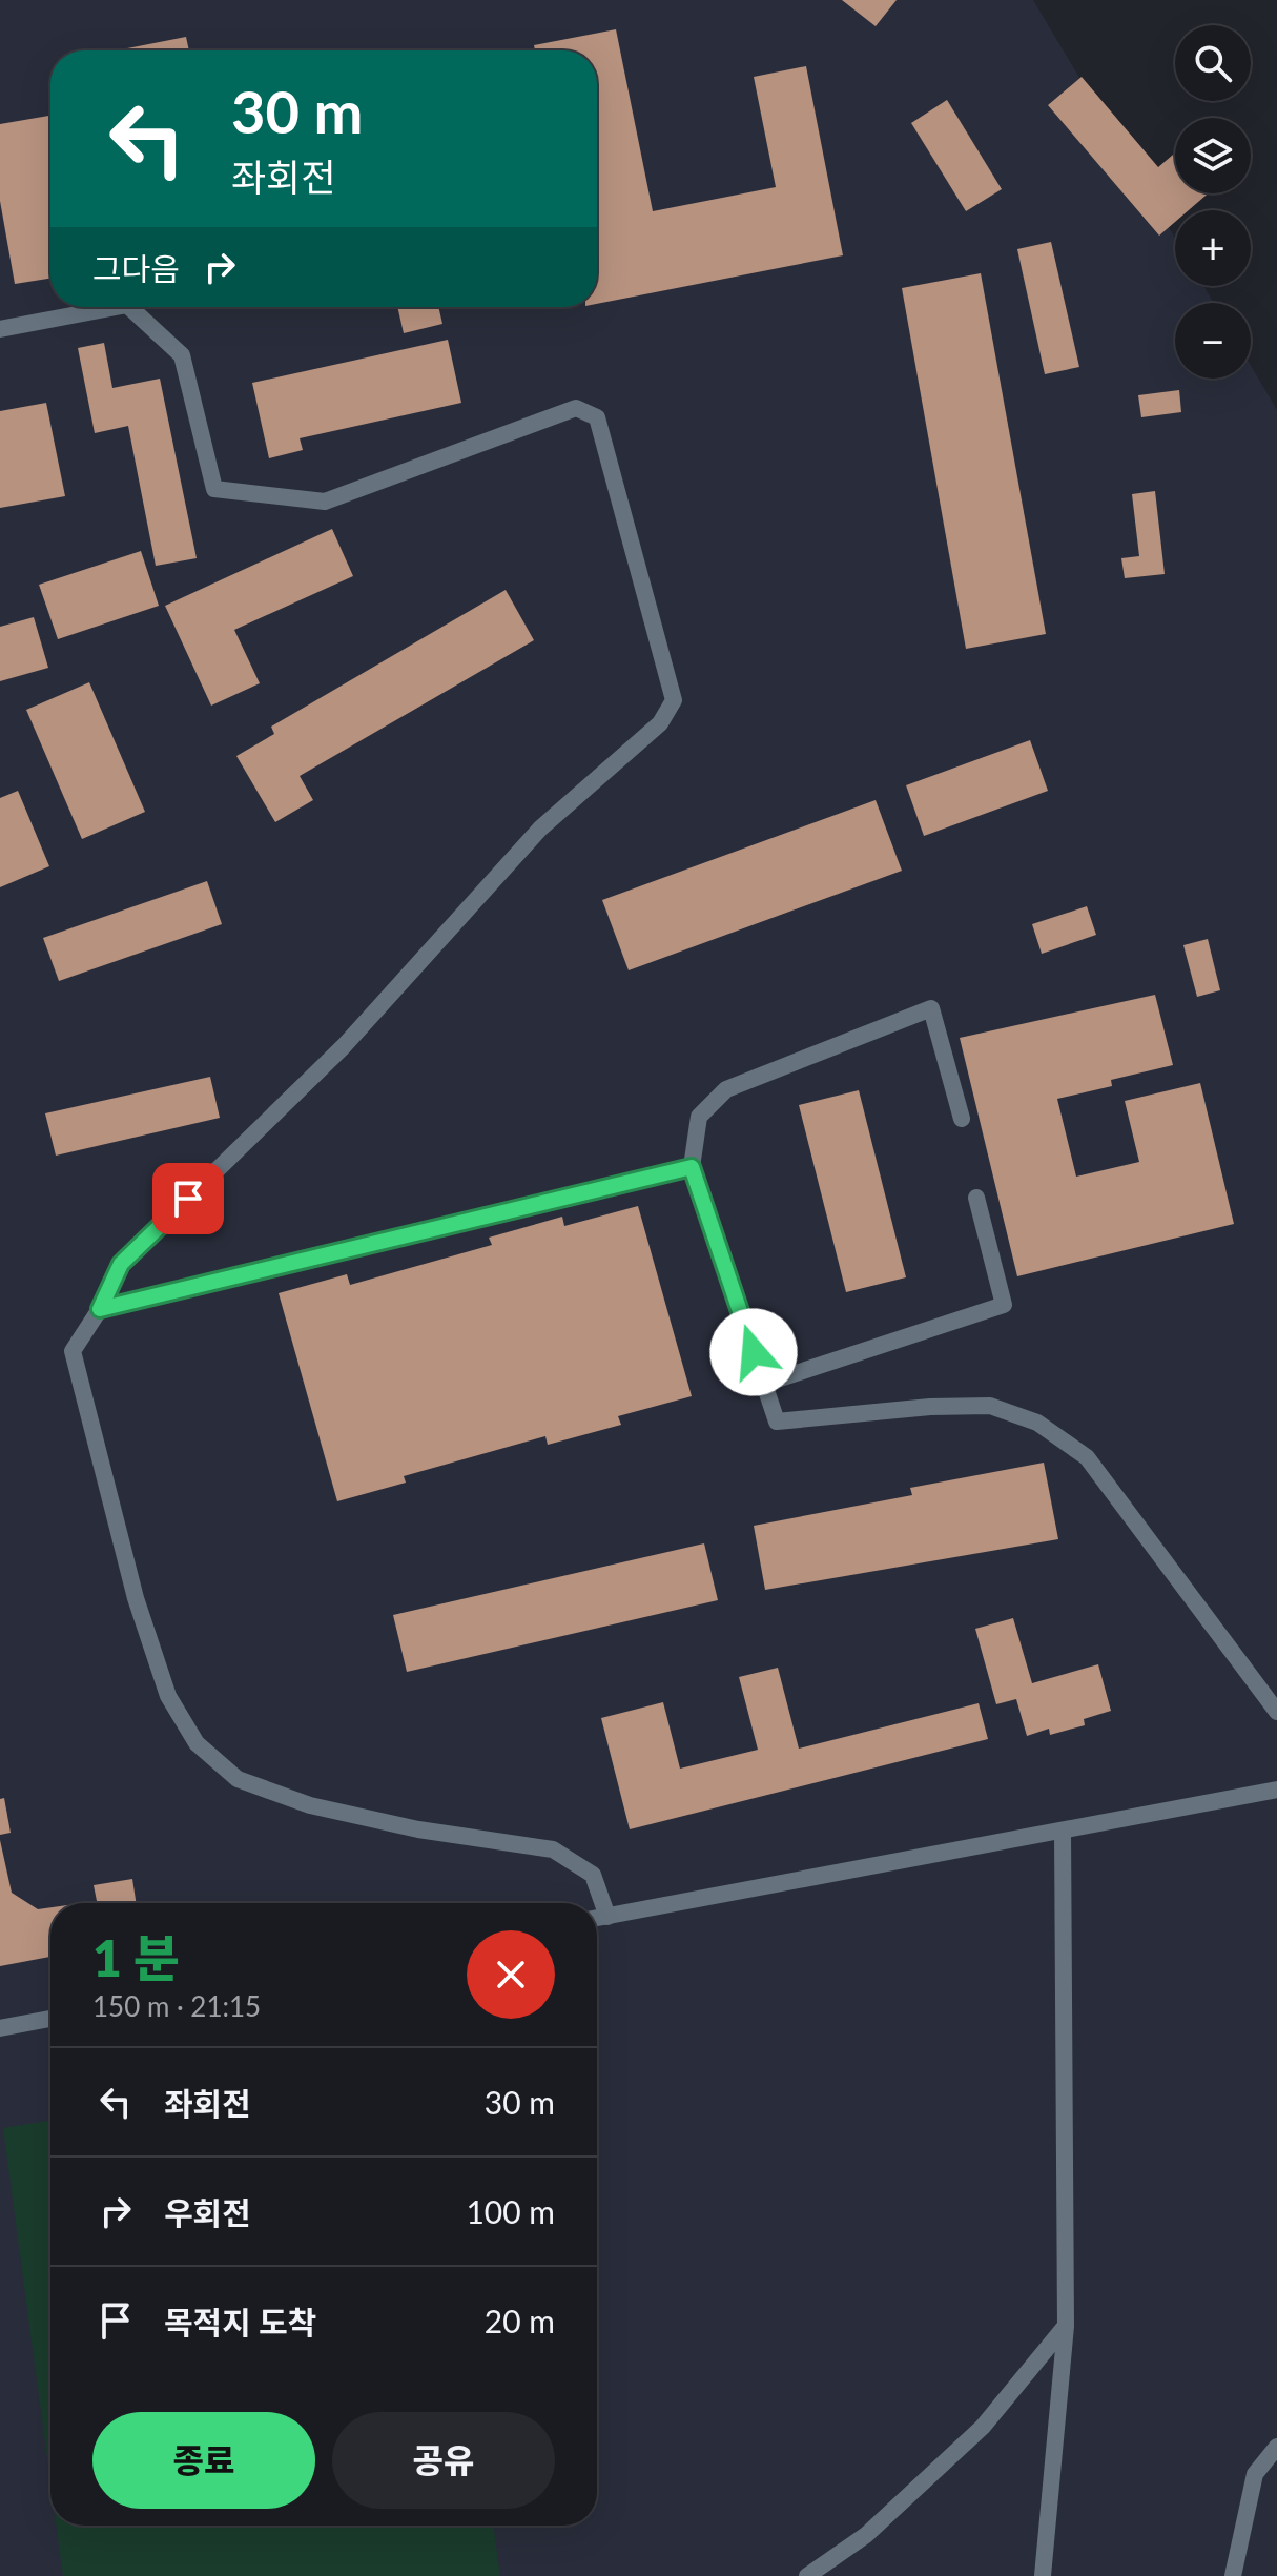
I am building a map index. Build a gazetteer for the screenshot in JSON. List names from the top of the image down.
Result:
{
  "page": {
    "map_buttons": ["+", "−"],
    "turn": ["30 m", "좌회전"],
    "then": "그다음",
    "heading": ["1 분", "150 m · 21:15"],
    "list": [
      {
        "name": "좌회전",
        "value": "30 m"
      },
      {
        "name": "우회전",
        "value": "100 m"
      },
      {
        "name": "목적지 도착",
        "value": "20 m"
      }
    ],
    "buttons": ["종료", "공유"]
  }
}
